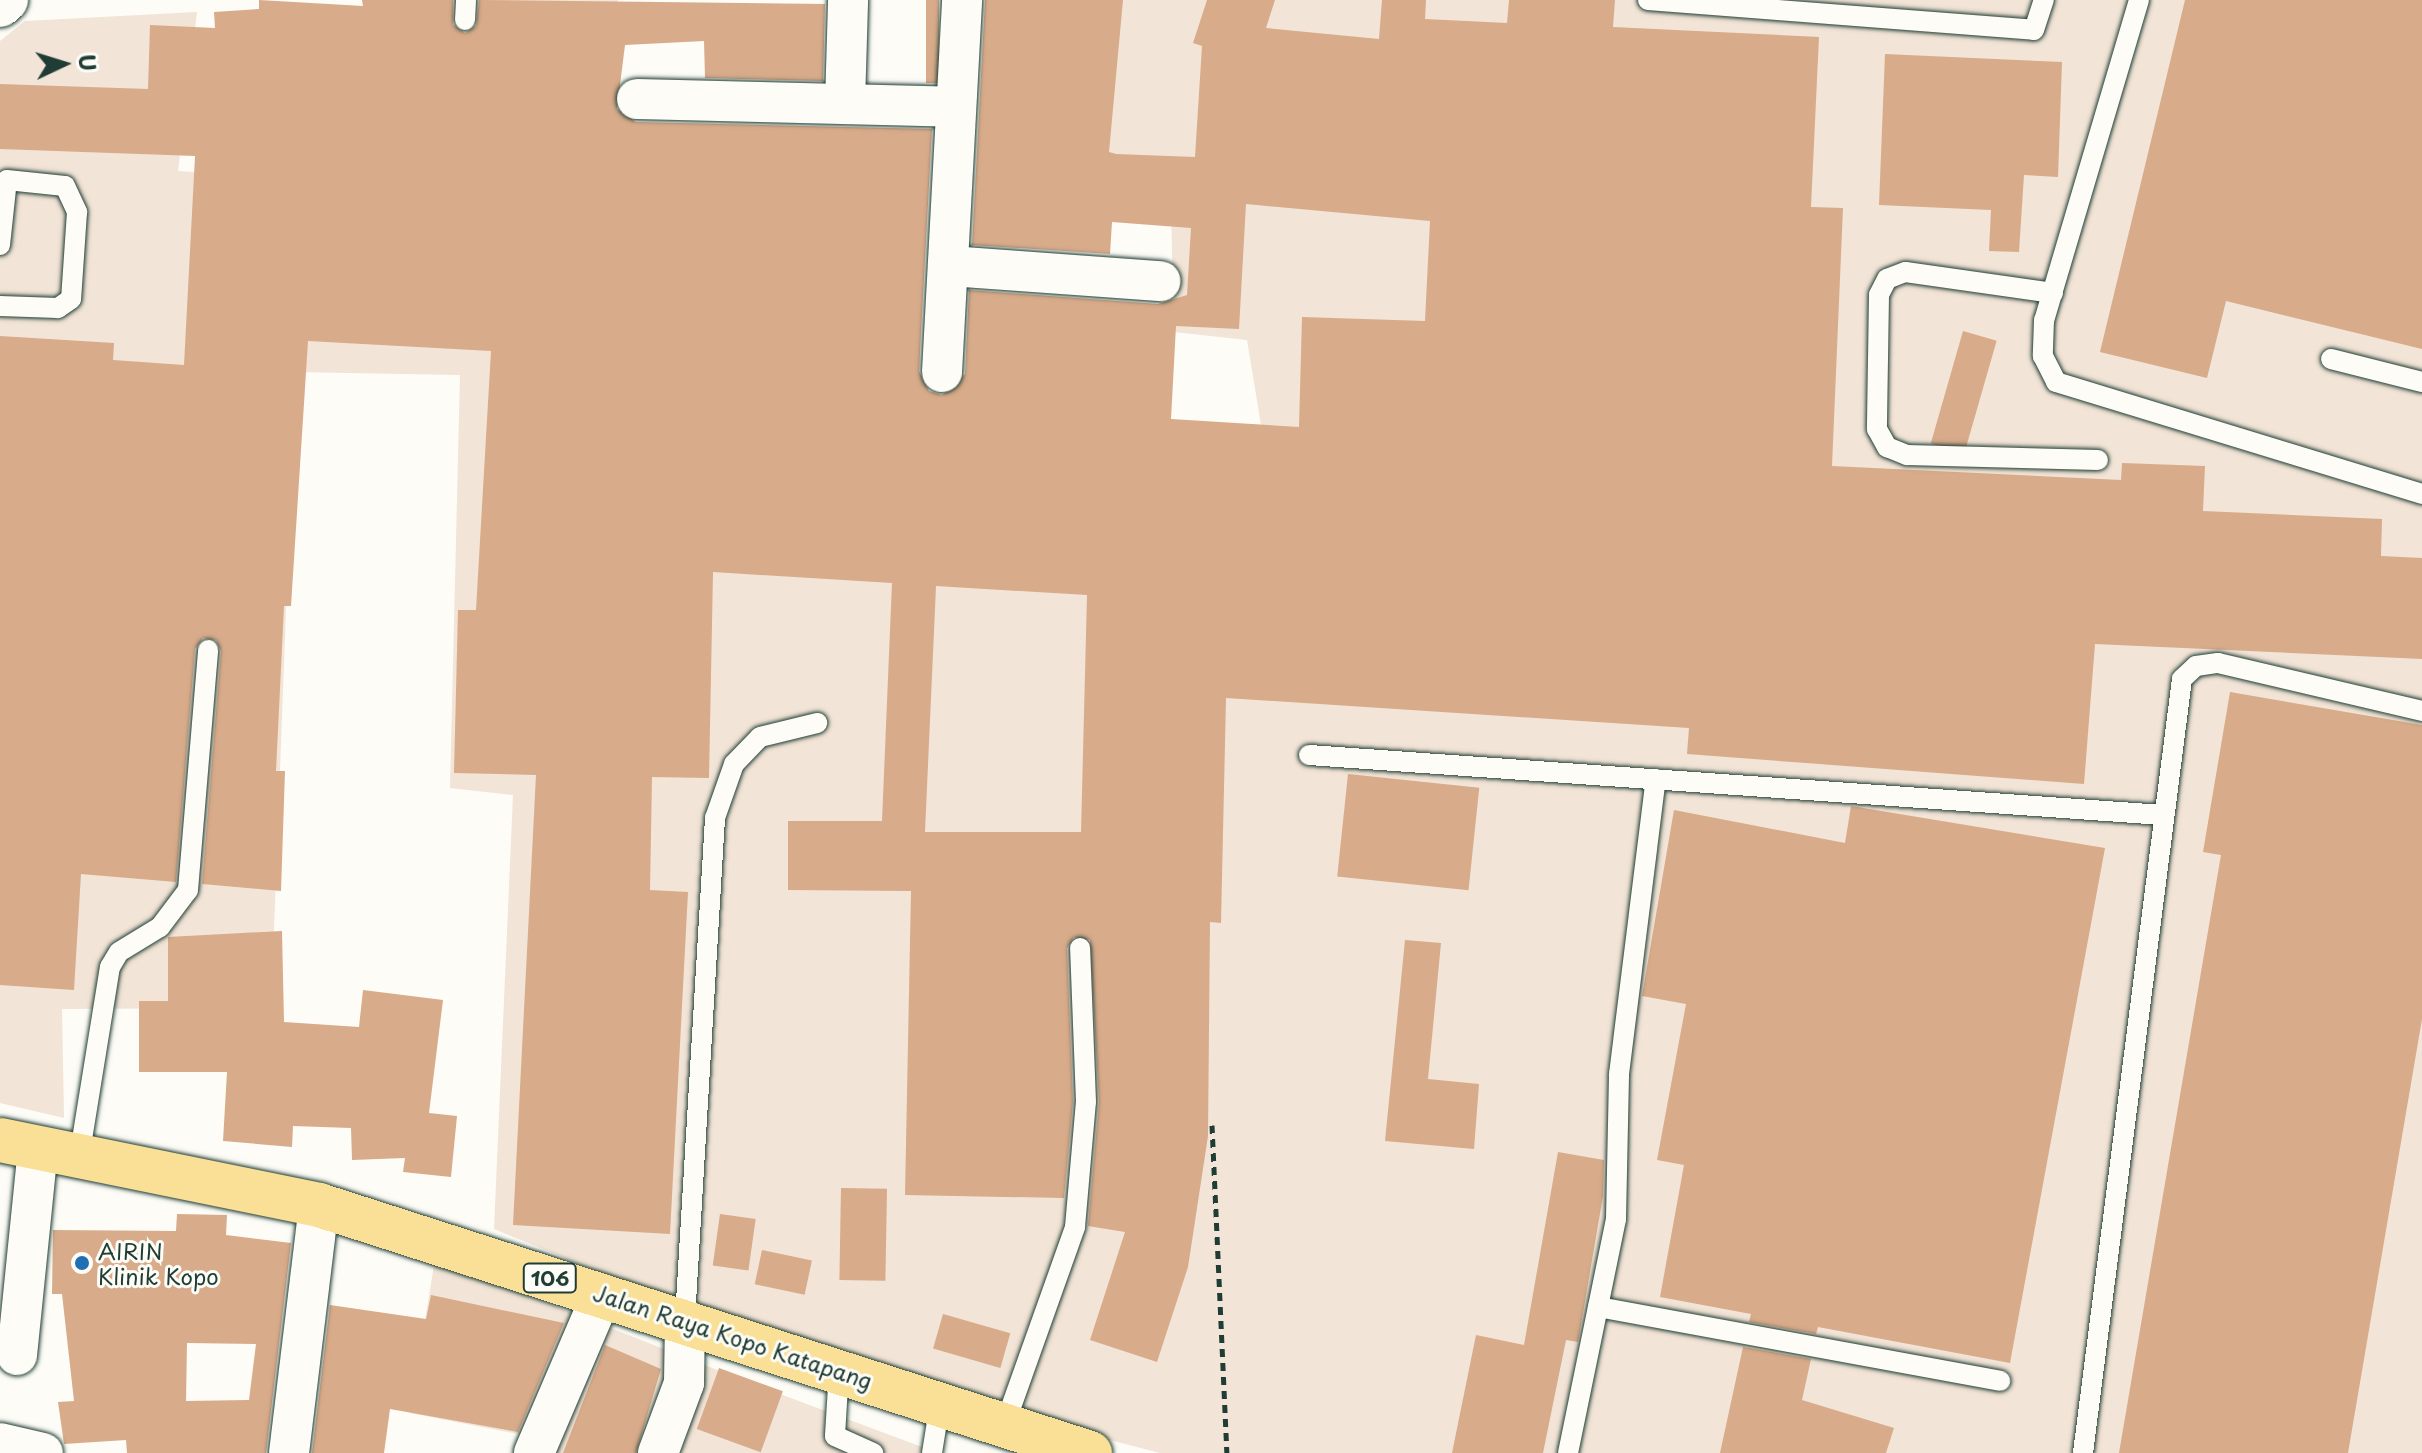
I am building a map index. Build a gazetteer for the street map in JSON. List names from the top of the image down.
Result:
{
  "streets": {
    "main road": ["106", "Jalan Raya Kopo Katapang"]
  },
  "places": ["AIRIN Klinik Kopo"],
  "north": "right"
}
